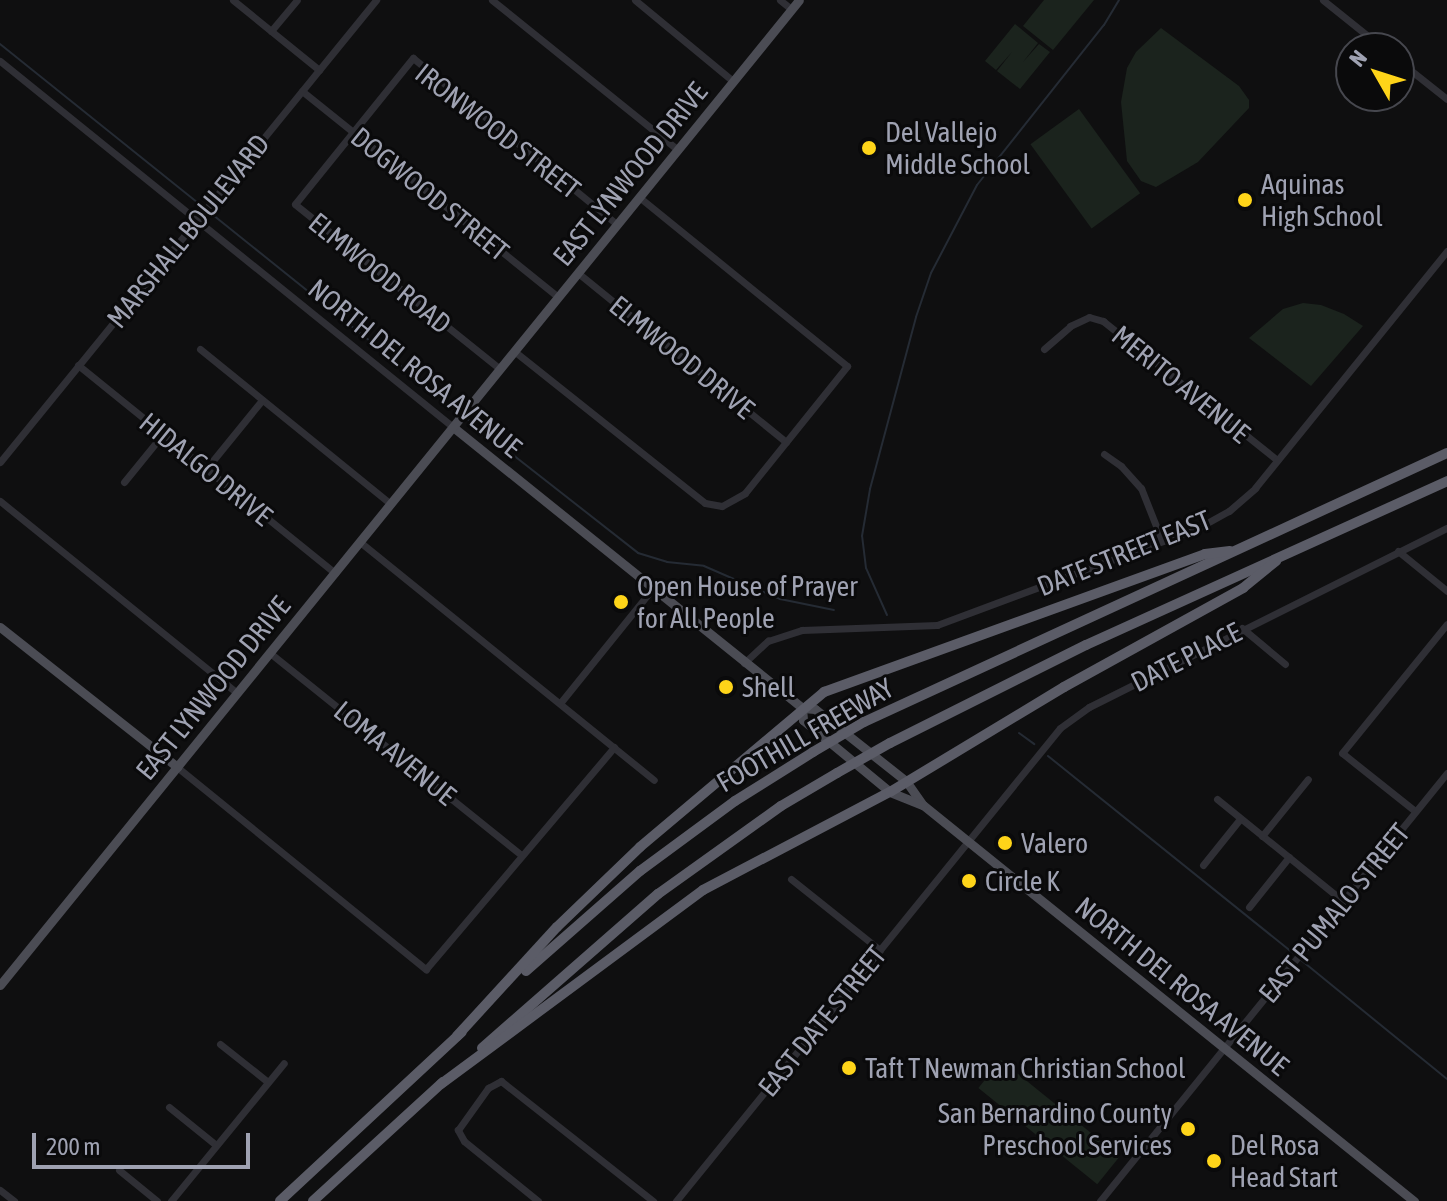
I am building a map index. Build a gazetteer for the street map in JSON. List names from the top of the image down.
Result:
{
  "streets": {
    "highway": ["FOOTHILL FREEWAY"],
    "main road": ["EAST LYNWOOD DRIVE", "NORTH DEL ROSA AVENUE"],
    "street": [
      "IRONWOOD STREET",
      "DOGWOOD STREET",
      "MARSHALL BOULEVARD",
      "ELMWOOD ROAD",
      "ELMWOOD DRIVE",
      "MERITO AVENUE",
      "HIDALGO DRIVE",
      "DATE STREET EAST",
      "DATE PLACE",
      "LOMA AVENUE",
      "EAST PUMALO STREET",
      "EAST DATE STREET"
    ]
  },
  "crossings": [
    ["IRONWOOD STREET", "EAST LYNWOOD DRIVE"],
    ["IRONWOOD STREET", "DOGWOOD STREET"],
    ["IRONWOOD STREET", "ELMWOOD ROAD"],
    ["EAST LYNWOOD DRIVE", "DOGWOOD STREET"],
    ["EAST LYNWOOD DRIVE", "ELMWOOD ROAD"],
    ["EAST LYNWOOD DRIVE", "ELMWOOD DRIVE"],
    ["EAST LYNWOOD DRIVE", "NORTH DEL ROSA AVENUE"],
    ["EAST LYNWOOD DRIVE", "HIDALGO DRIVE"],
    ["EAST LYNWOOD DRIVE", "LOMA AVENUE"],
    ["DOGWOOD STREET", "MARSHALL BOULEVARD"],
    ["DOGWOOD STREET", "ELMWOOD ROAD"],
    ["MARSHALL BOULEVARD", "NORTH DEL ROSA AVENUE"],
    ["MARSHALL BOULEVARD", "HIDALGO DRIVE"],
    ["NORTH DEL ROSA AVENUE", "DATE STREET EAST"],
    ["NORTH DEL ROSA AVENUE", "DATE PLACE"],
    ["NORTH DEL ROSA AVENUE", "EAST PUMALO STREET"],
    ["NORTH DEL ROSA AVENUE", "EAST DATE STREET"],
    ["MERITO AVENUE", "DATE STREET EAST"],
    ["DATE PLACE", "EAST DATE STREET"]
  ],
  "places": [
    "Del Vallejo Middle School",
    "Aquinas High School",
    "Open House of Prayer for All People",
    "Shell",
    "Valero",
    "Circle K",
    "Taft T Newman Christian School",
    "San Bernardino County Preschool Services",
    "Del Rosa Head Start"
  ],
  "scale_bar": "200 m",
  "north": "top left"
}
